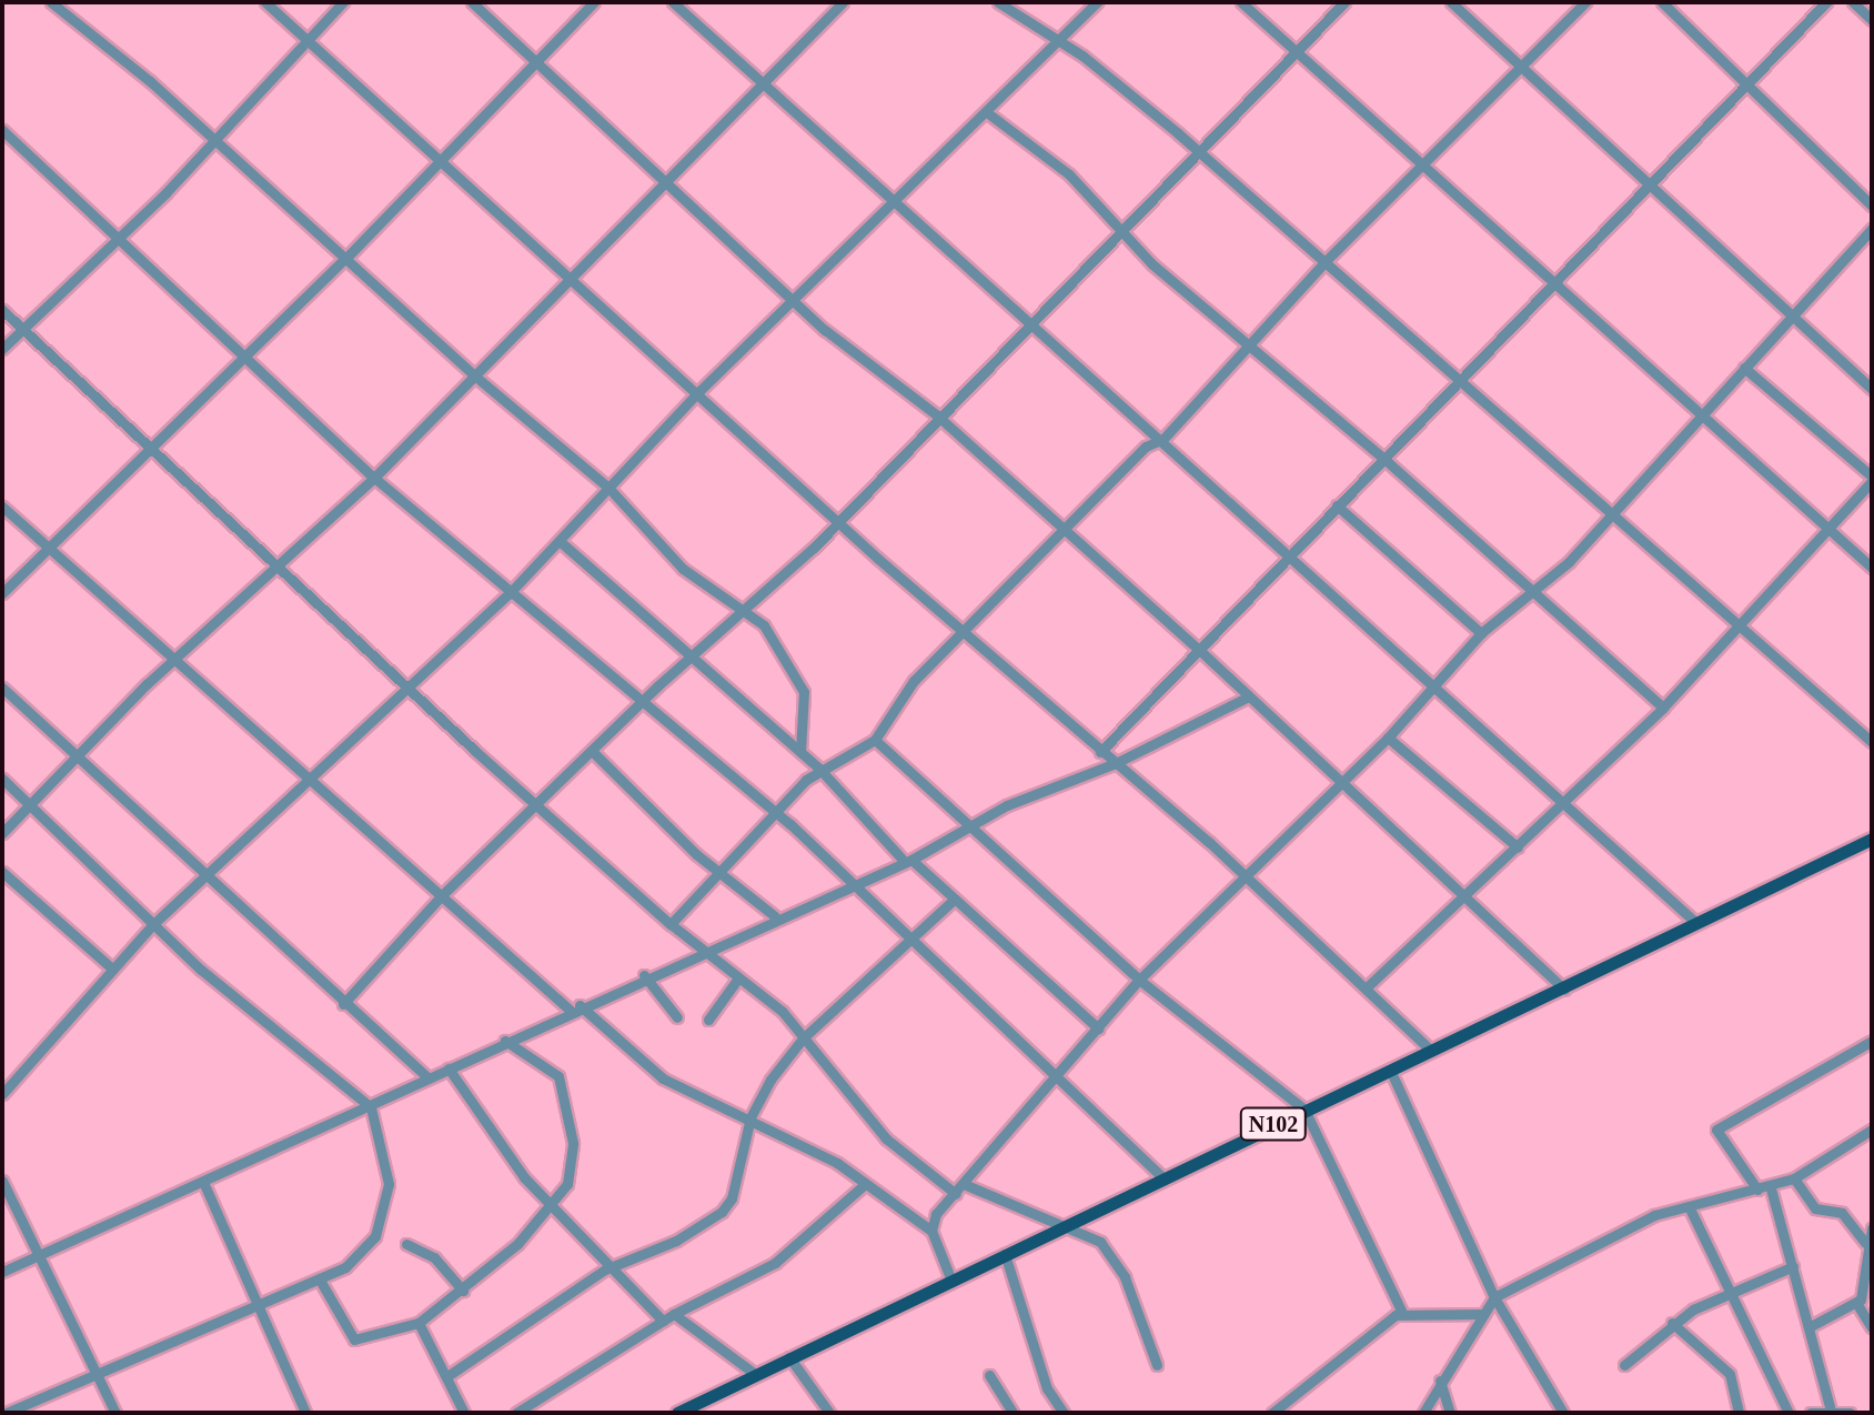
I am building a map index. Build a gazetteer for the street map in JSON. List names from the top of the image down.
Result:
{
  "streets": {
    "main road": ["N102"]
  }
}
